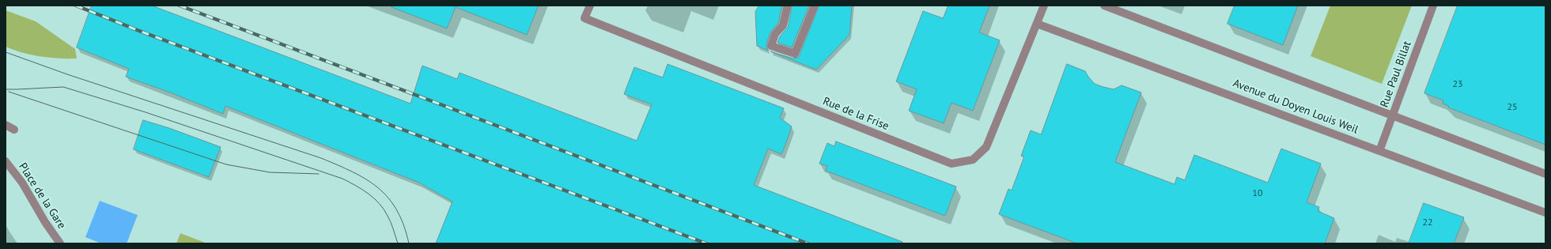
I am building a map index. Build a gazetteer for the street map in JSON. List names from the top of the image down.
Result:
{
  "streets": {
    "street": [
      "Rue Paul Billat",
      "Avenue du Doyen Louis Weil",
      "Rue de la Frise",
      "Place de la Gare"
    ]
  },
  "crossings": [
    ["Rue Paul Billat", "Avenue du Doyen Louis Weil"],
    ["Avenue du Doyen Louis Weil", "Rue de la Frise"]
  ],
  "house_numbers": [
    "23",
    "25",
    "10",
    "22"
  ]
}
